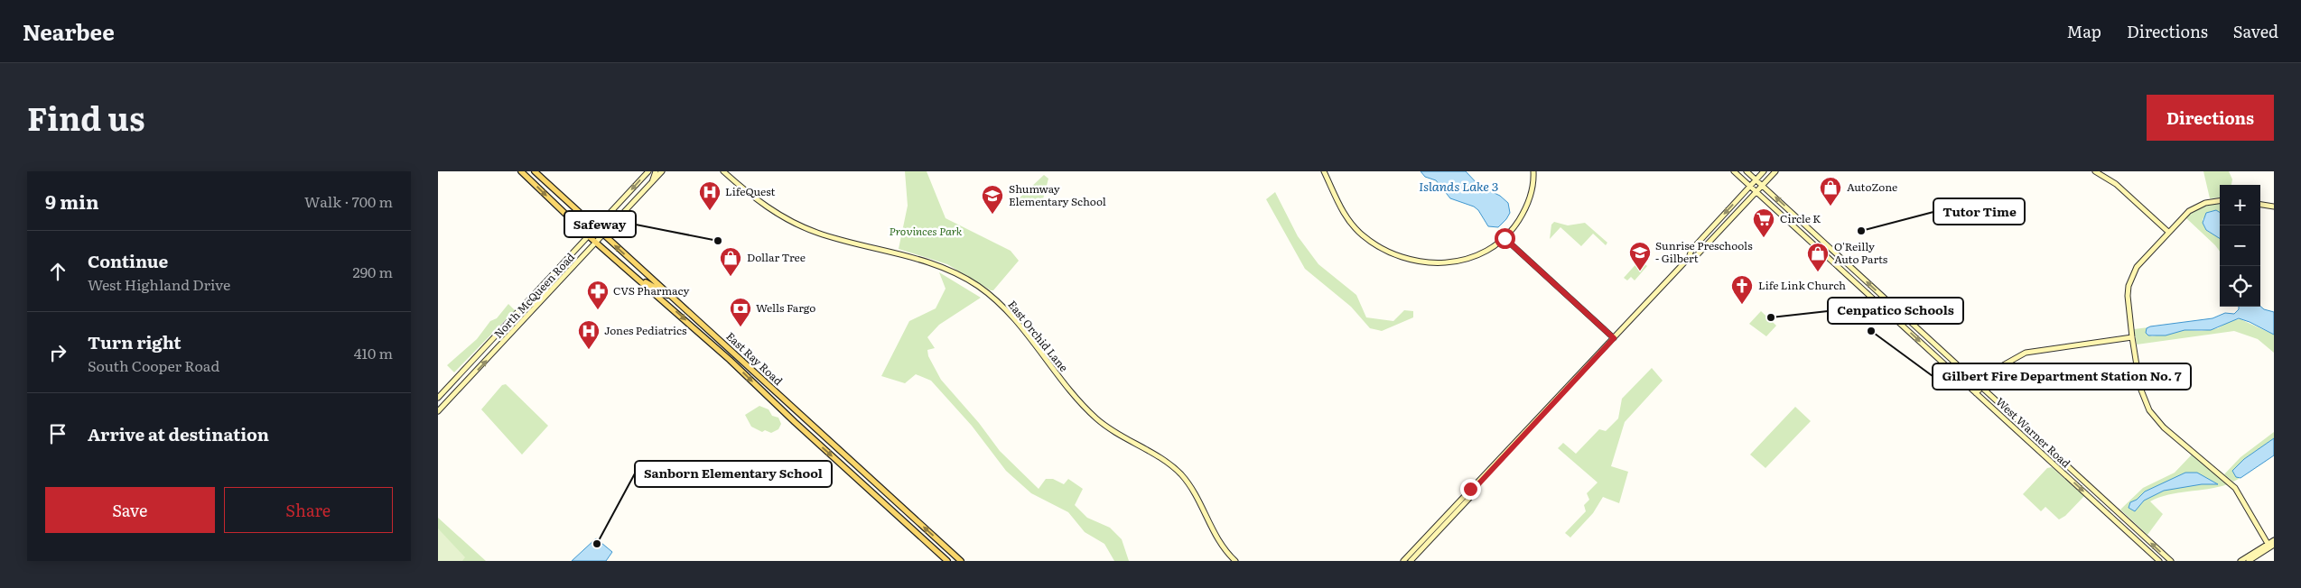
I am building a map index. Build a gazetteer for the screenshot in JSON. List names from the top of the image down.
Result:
{
  "streets": {
    "main road": [
      "North McQueen Road",
      "East Orchid Lane",
      "East Ray Road",
      "West Warner Road"
    ]
  },
  "crossings": [
    ["North McQueen Road", "East Ray Road"]
  ],
  "water": ["Islands Lake 3"],
  "parks": ["Provinces Park"],
  "places": {
    "shop": ["AutoZone", "O'Reilly Auto Parts", "Dollar Tree"],
    "hospital": ["LifeQuest", "Jones Pediatrics"],
    "school or university": ["Shumway Elementary School", "Sunrise Preschools - Gilbert"],
    "other": [
      "Tutor Time",
      "Safeway",
      "Cenpatico Schools",
      "Gilbert Fire Department Station No. 7",
      "Sanborn Elementary School"
    ],
    "supermarket": ["Circle K"],
    "church": ["Life Link Church"],
    "pharmacy": ["CVS Pharmacy"],
    "bank": ["Wells Fargo"]
  },
  "page": {
    "header": "Nearbee",
    "nav": ["Map", "Directions", "Saved"],
    "title": "Find us",
    "buttons": [
      "Directions",
      ["Save", "Share"]
    ],
    "heading": ["9 min", "Walk · 700 m"],
    "map_buttons": ["+", "−"],
    "list": [
      ["Continue", "West Highland Drive", "290 m"],
      ["Turn right", "South Cooper Road", "410 m"],
      "Arrive at destination"
    ]
  }
}
